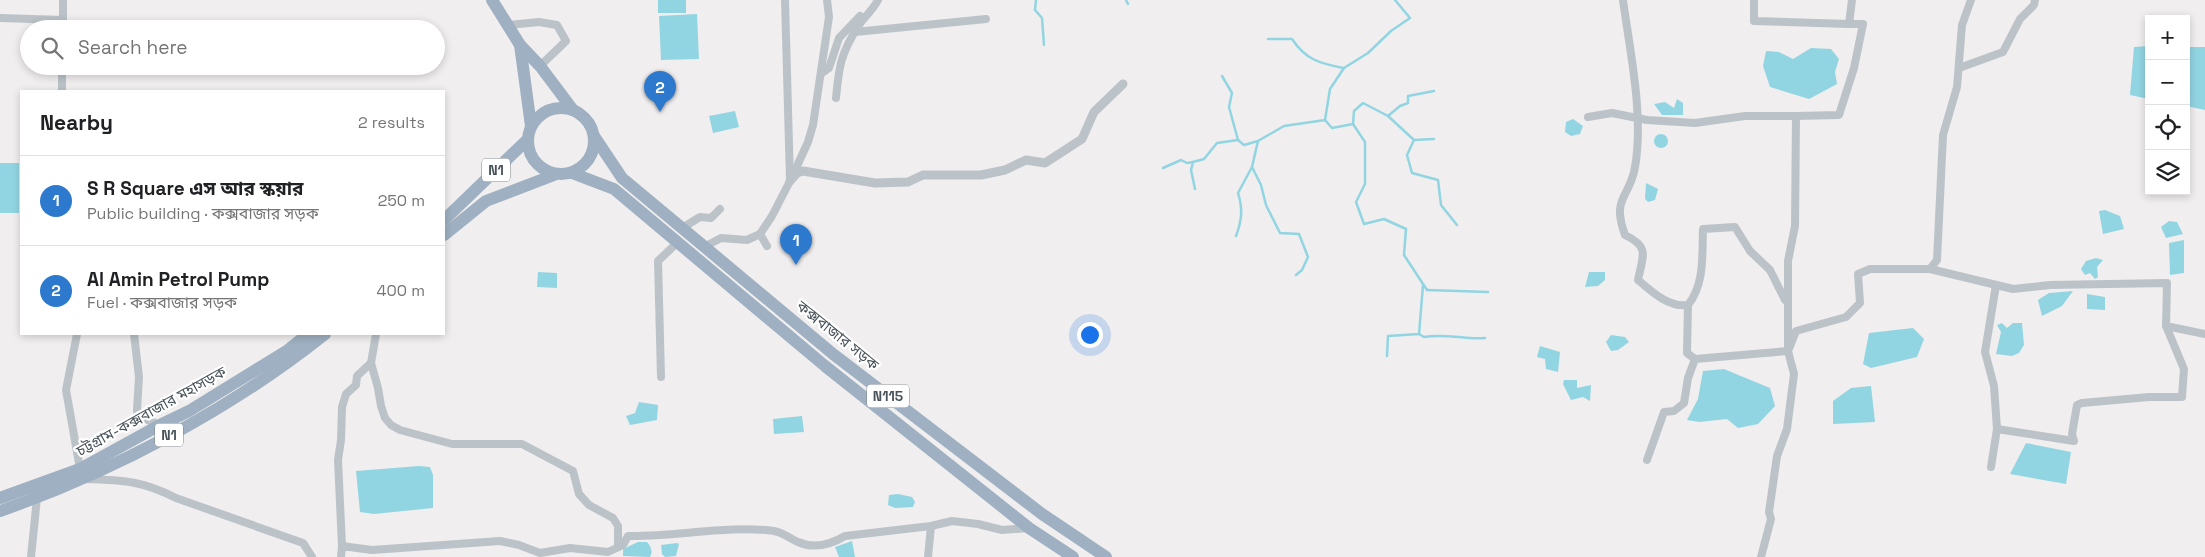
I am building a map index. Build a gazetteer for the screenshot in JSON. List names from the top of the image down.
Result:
{
  "streets": {
    "highway": [
      "N1",
      "কক্সবাজার সড়ক",
      "N115",
      "চট্টগ্রাম-কক্সবাজার মহাসড়ক"
    ]
  },
  "crossings": [
    ["N1", "কক্সবাজার সড়ক"]
  ],
  "page": {
    "map_buttons": ["+", "−"],
    "search": "Search here",
    "pins": ["2", "1"],
    "heading": ["Nearby", "2 results"],
    "list": [
      {
        "mark": "1",
        "name": "S R Square এস আর স্কয়ার",
        "note": "Public building · কক্সবাজার সড়ক",
        "value": "250 m"
      },
      {
        "mark": "2",
        "name": "Al Amin Petrol Pump",
        "note": "Fuel · কক্সবাজার সড়ক",
        "value": "400 m"
      }
    ]
  }
}
